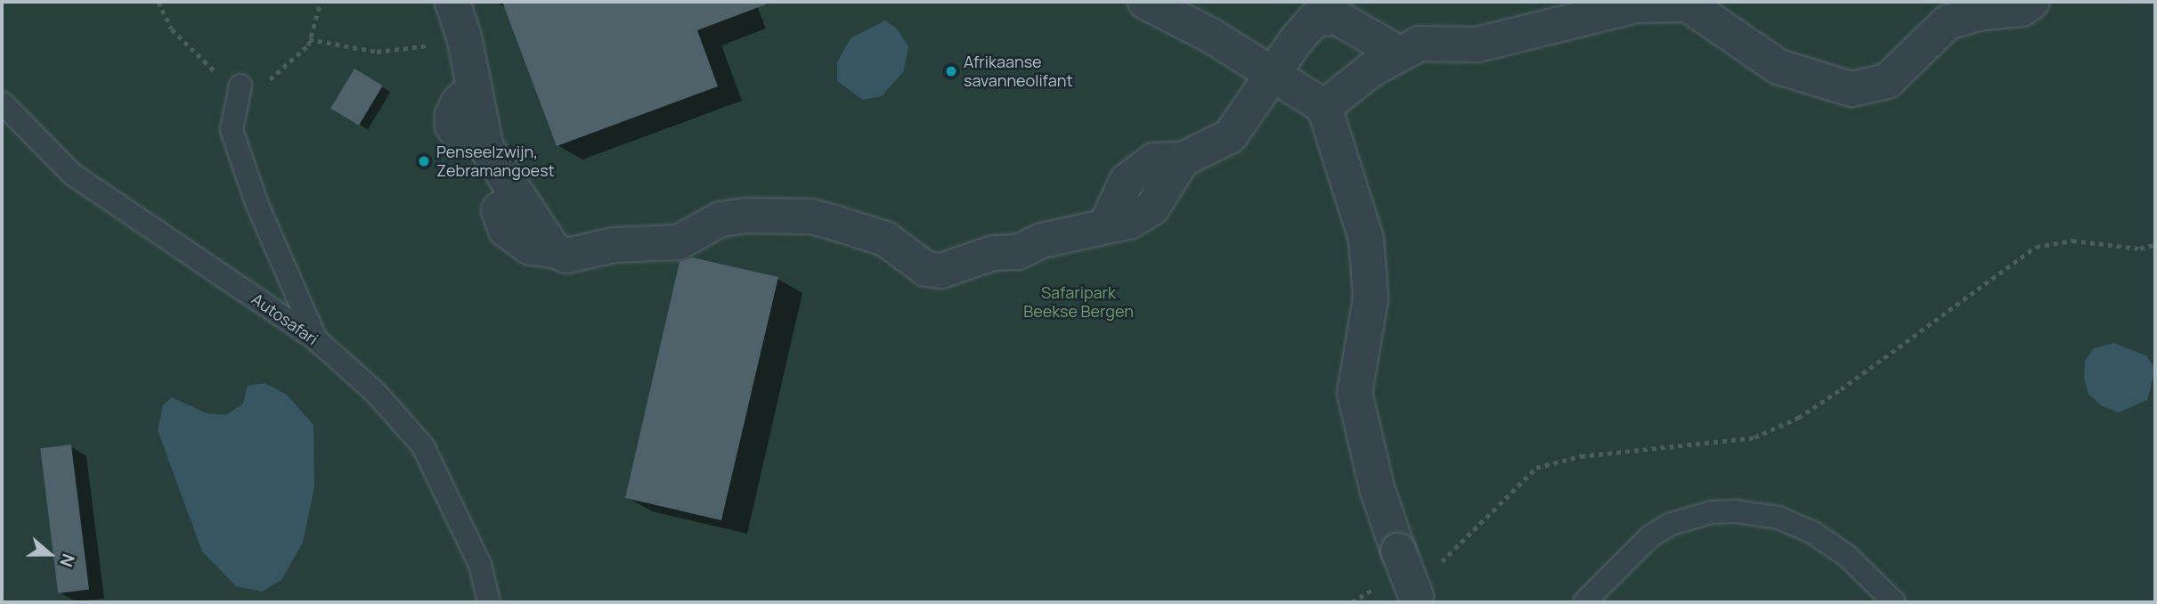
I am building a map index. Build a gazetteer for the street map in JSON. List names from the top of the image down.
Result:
{
  "streets": {
    "lane": ["Autosafari"]
  },
  "parks": ["Safaripark Beekse Bergen"],
  "places": ["Afrikaanse savanneolifant", "Penseelzwijn, Zebramangoest"],
  "north": "right"
}
